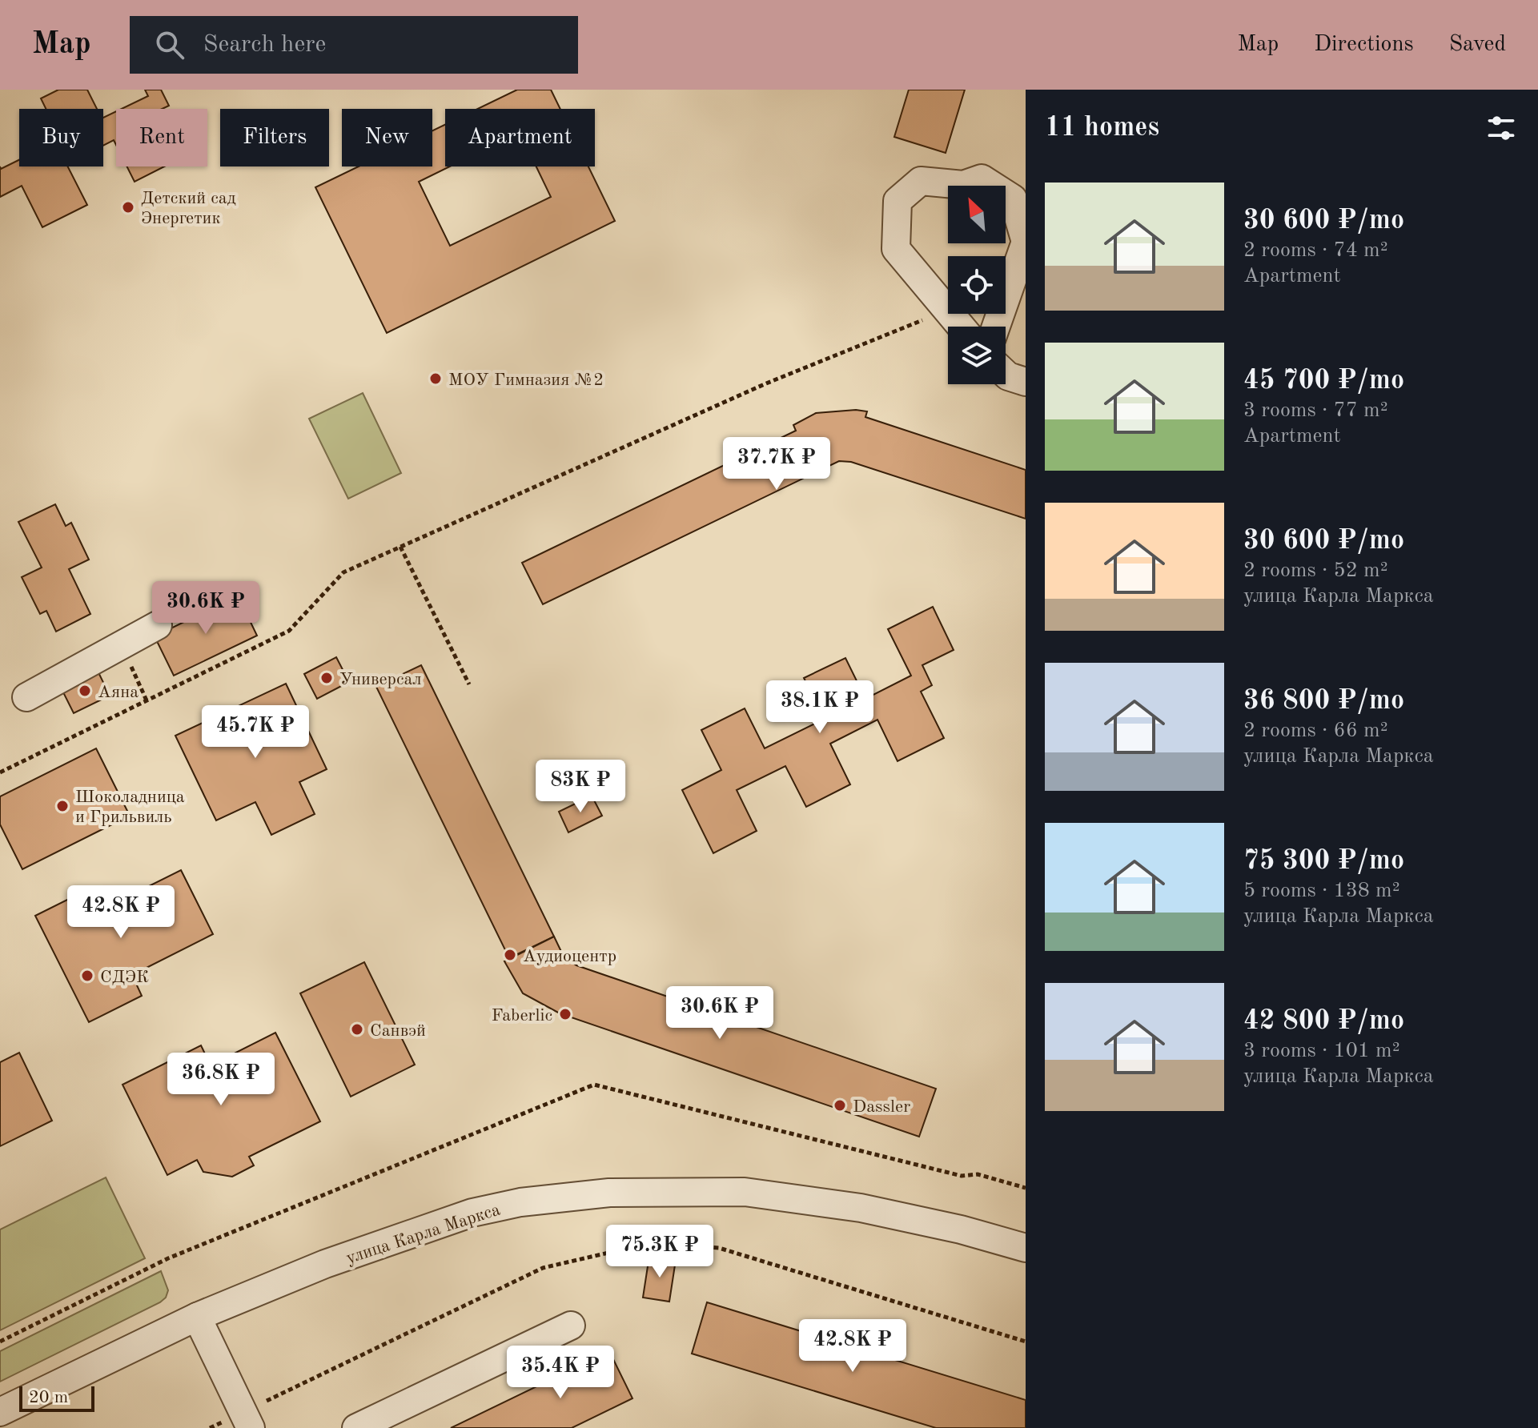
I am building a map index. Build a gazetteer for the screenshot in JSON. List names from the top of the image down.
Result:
{
  "streets": {
    "street": ["улица Карла Маркса"]
  },
  "places": [
    "Детский сад Энергетик",
    "МОУ Гимназия №2",
    "Универсал",
    "Аяна",
    "Шоколадница и Грильвиль",
    "Аудиоцентр",
    "СДЭК",
    "Faberlic",
    "Санвэй",
    "Dassler"
  ],
  "scale_bar": "20 m",
  "north": "top left",
  "page": {
    "header": "Map",
    "search": "Search here",
    "nav": ["Map", "Directions", "Saved"],
    "heading": "11 homes",
    "chip": [
      "Buy",
      "Rent",
      "Filters",
      "New",
      "Apartment"
    ],
    "list": [
      {
        "name": "30 600 ₽/mo",
        "note": "2 rooms · 74 m² · Apartment"
      },
      {
        "name": "45 700 ₽/mo",
        "note": "3 rooms · 77 m² · Apartment"
      },
      {
        "name": "30 600 ₽/mo",
        "note": "2 rooms · 52 m² · улица Карла Маркса"
      },
      {
        "name": "36 800 ₽/mo",
        "note": "2 rooms · 66 m² · улица Карла Маркса"
      },
      {
        "name": "75 300 ₽/mo",
        "note": "5 rooms · 138 m² · улица Карла Маркса"
      },
      {
        "name": "42 800 ₽/mo",
        "note": "3 rooms · 101 m² · улица Карла Маркса"
      }
    ],
    "price": [
      "37.7K ₽",
      "30.6K ₽",
      "38.1K ₽",
      "45.7K ₽",
      "83K ₽",
      "42.8K ₽",
      "30.6K ₽",
      "36.8K ₽",
      "75.3K ₽",
      "42.8K ₽",
      "35.4K ₽"
    ],
    "scale": "20 m"
  }
}
